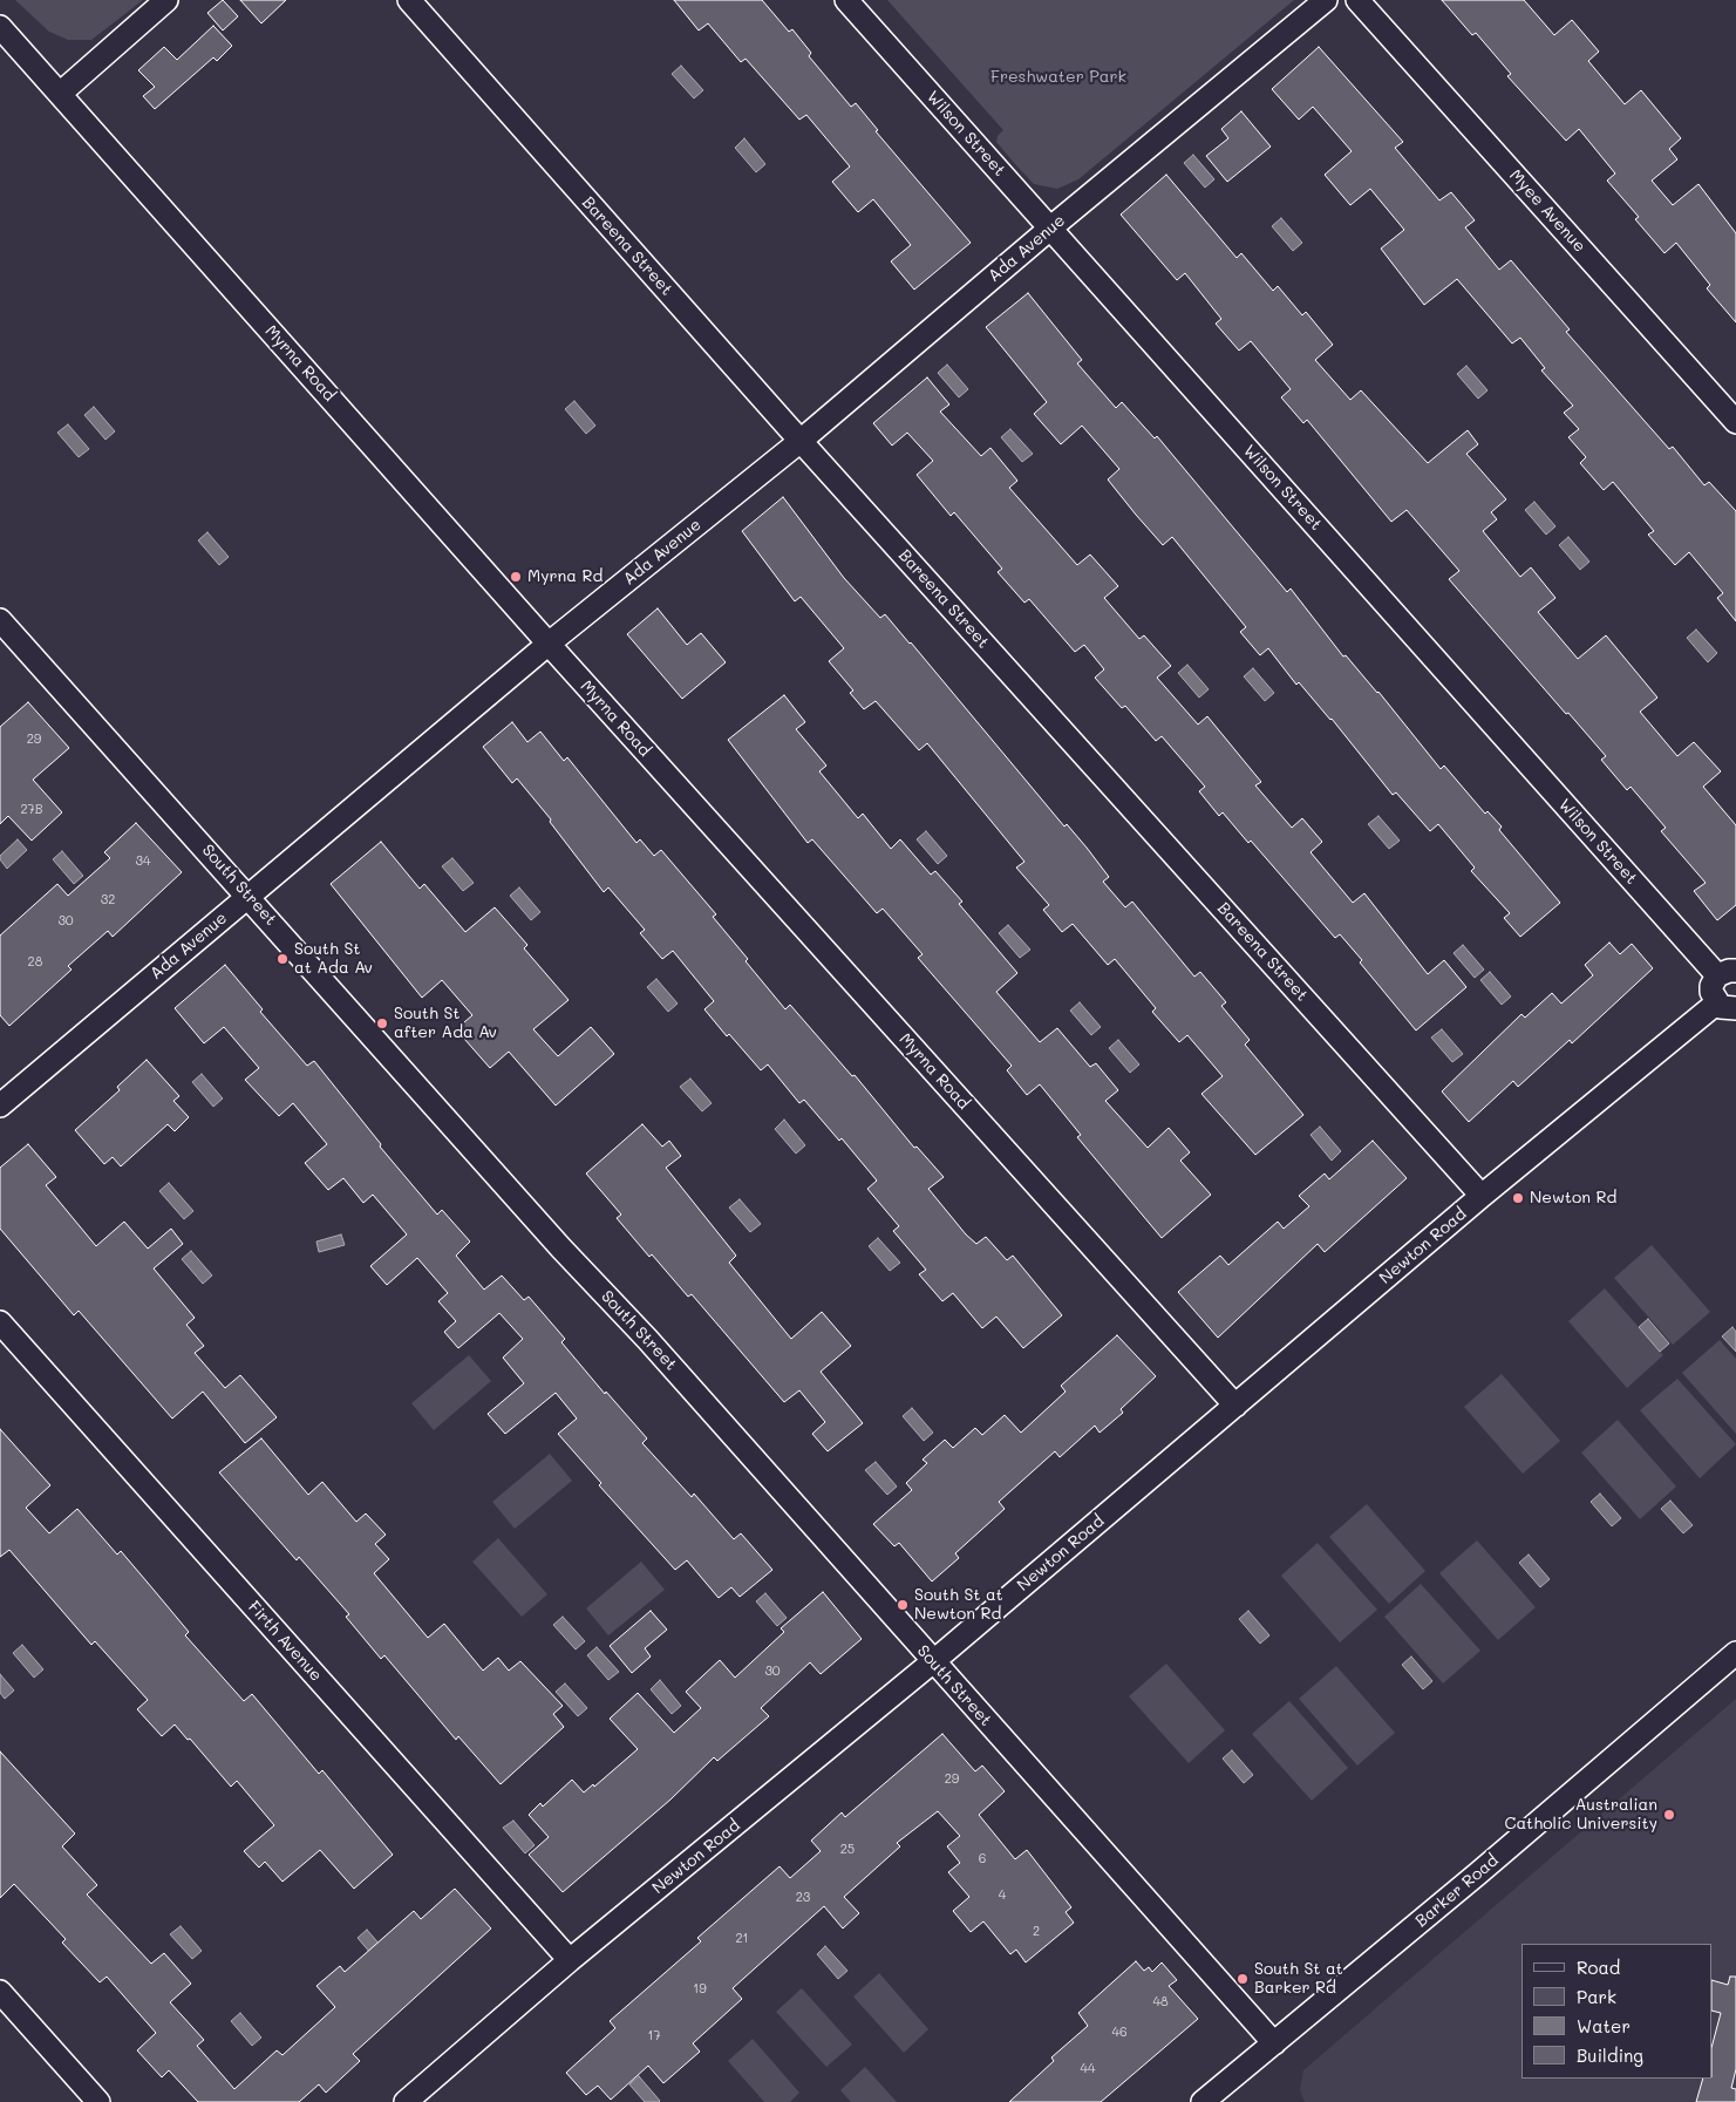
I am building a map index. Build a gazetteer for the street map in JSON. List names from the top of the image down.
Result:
{
  "streets": {
    "street": [
      "Wilson Street",
      "Myee Avenue",
      "Bareena Street",
      "Ada Avenue",
      "Myrna Road",
      "South Street",
      "Newton Road",
      "Firth Avenue",
      "Barker Road"
    ]
  },
  "crossings": [
    ["Wilson Street", "Ada Avenue"],
    ["Bareena Street", "Ada Avenue"],
    ["Bareena Street", "Newton Road"],
    ["Ada Avenue", "Myrna Road"],
    ["Ada Avenue", "South Street"],
    ["Myrna Road", "Newton Road"],
    ["South Street", "Newton Road"],
    ["South Street", "Barker Road"],
    ["Newton Road", "Firth Avenue"]
  ],
  "parks": ["Freshwater Park"],
  "places": [
    "Myrna Rd",
    "South St at Ada Av",
    "South St after Ada Av",
    "Newton Rd",
    "South St at Newton Rd",
    "Australian Catholic University",
    "South St at Barker Rd"
  ],
  "house_numbers": [
    "29",
    "27B",
    "34",
    "32",
    "30",
    "28",
    "30",
    "29",
    "25",
    "6",
    "4",
    "23",
    "2",
    "21",
    "19",
    "48",
    "46",
    "17",
    "44"
  ],
  "legend": [
    "Road",
    "Park",
    "Water",
    "Building"
  ]
}
